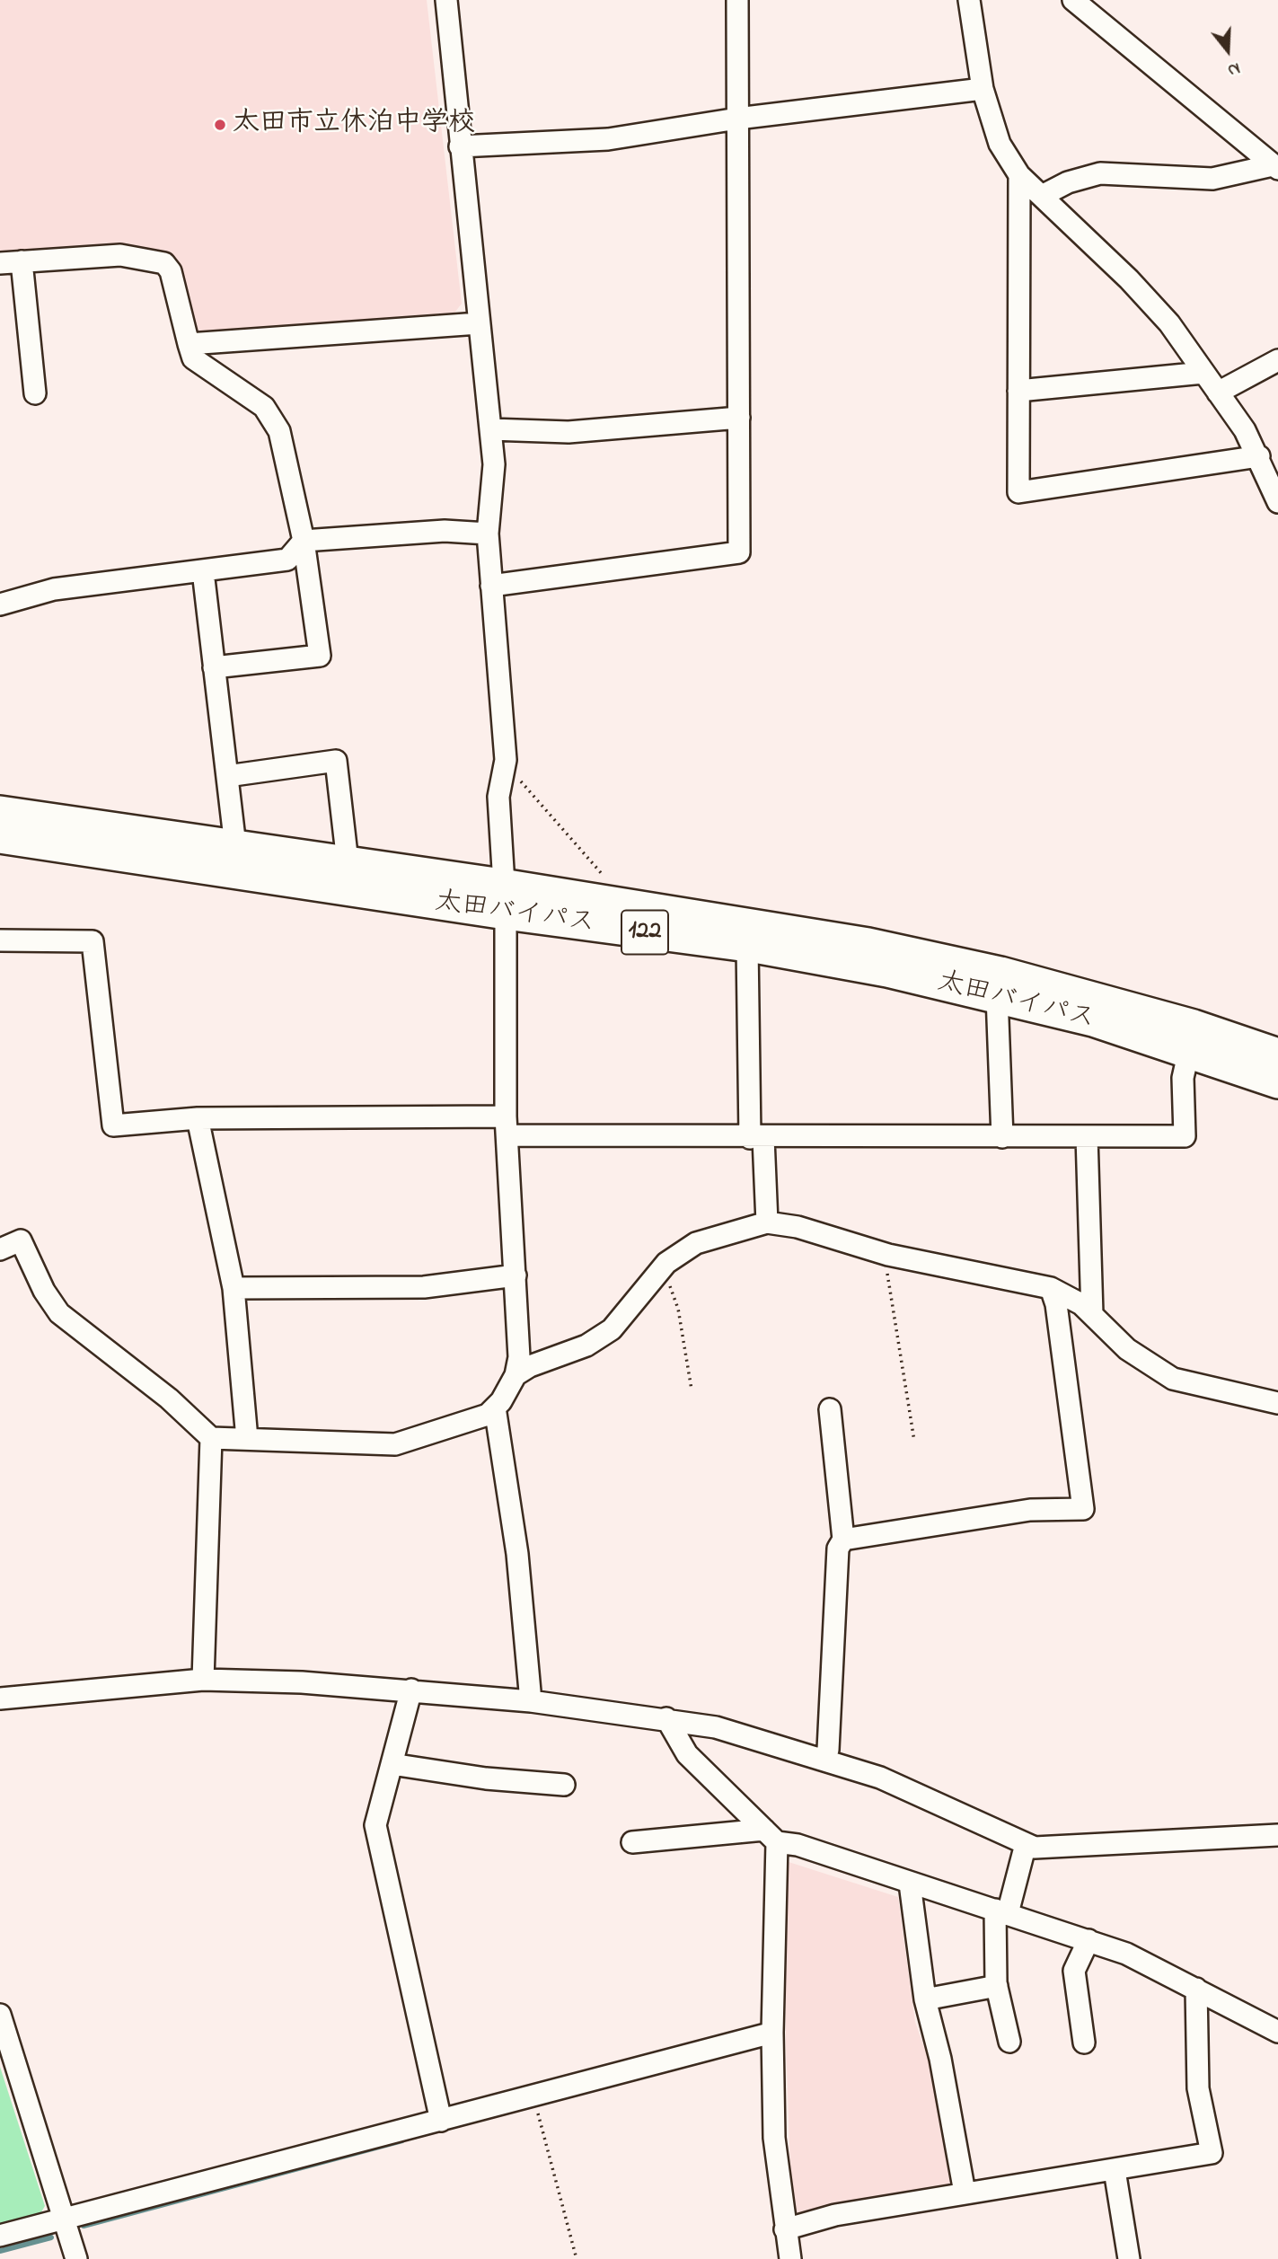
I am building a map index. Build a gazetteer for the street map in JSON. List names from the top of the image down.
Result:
{
  "streets": {
    "highway": ["太田バイパス", "122"]
  },
  "places": ["太田市立休泊中学校"],
  "north": "bottom"
}
